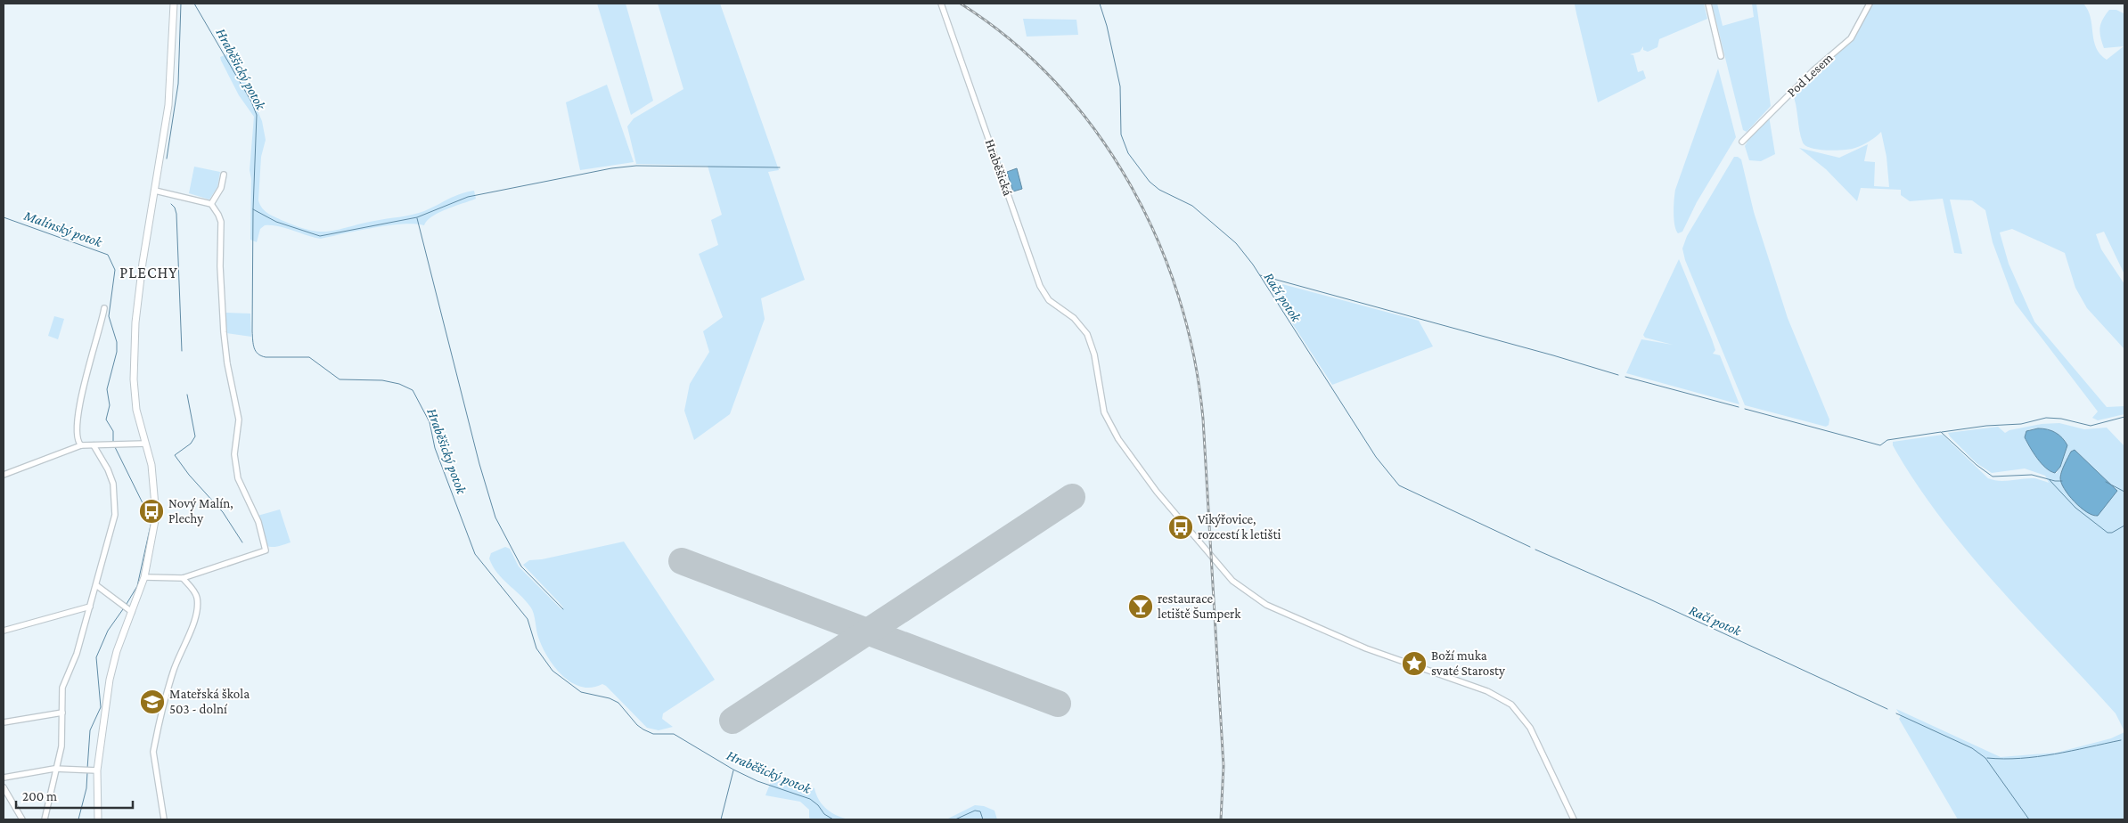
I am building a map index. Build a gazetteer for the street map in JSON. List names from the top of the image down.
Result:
{
  "streets": {
    "street": ["Pod Lesem", "Hraběšická"]
  },
  "districts": ["PLECHY"],
  "water": ["Hraběšický potok", "Malínský potok", "Račí potok"],
  "places": {
    "bus stop": ["Nový Malín, Plechy", "Vikýřovice, rozcestí k letišti"],
    "bar": ["restaurace letiště Šumperk"],
    "place": ["Boží muka svaté Starosty"],
    "school or university": ["Mateřská škola 503 - dolní"]
  },
  "scale_bar": "200 m"
}
